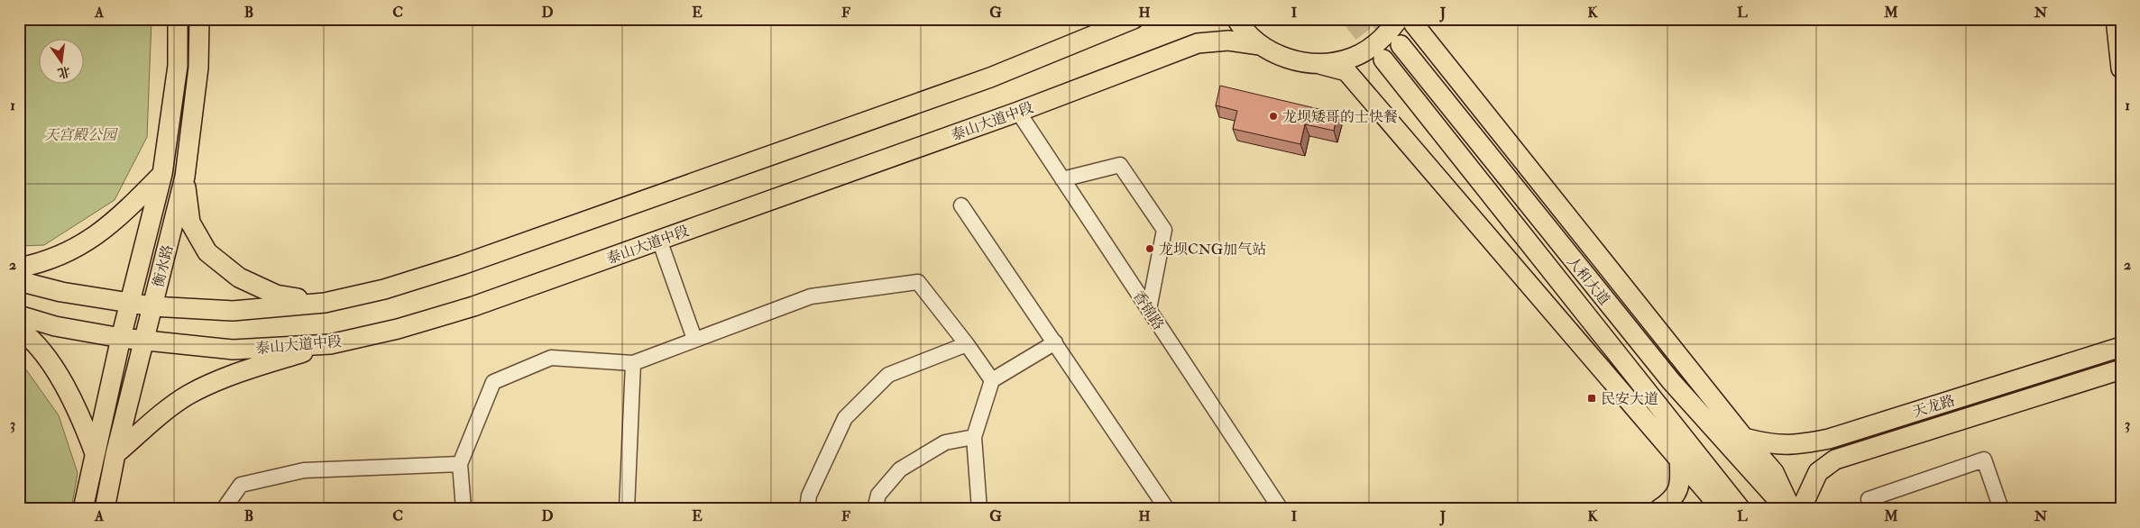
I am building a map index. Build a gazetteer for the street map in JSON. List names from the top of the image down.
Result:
{
  "streets": {
    "main road": [
      "泰山大道中段",
      "衡水路",
      "人和大道",
      "天龙路"
    ],
    "street": ["香锦路"]
  },
  "crossings": [
    ["泰山大道中段", "衡水路"],
    ["泰山大道中段", "香锦路"]
  ],
  "parks": ["天宫殿公园"],
  "places": {
    "other": ["龙坝矮哥的士快餐", "龙坝CNG加气站"],
    "transit": ["民安大道"]
  },
  "north": "bottom",
  "grid": {
    "columns": [
      "A",
      "B",
      "C",
      "D",
      "E",
      "F",
      "G",
      "H",
      "I",
      "J",
      "K",
      "L",
      "M",
      "N"
    ],
    "rows": ["1", "2", "3"]
  }
}
